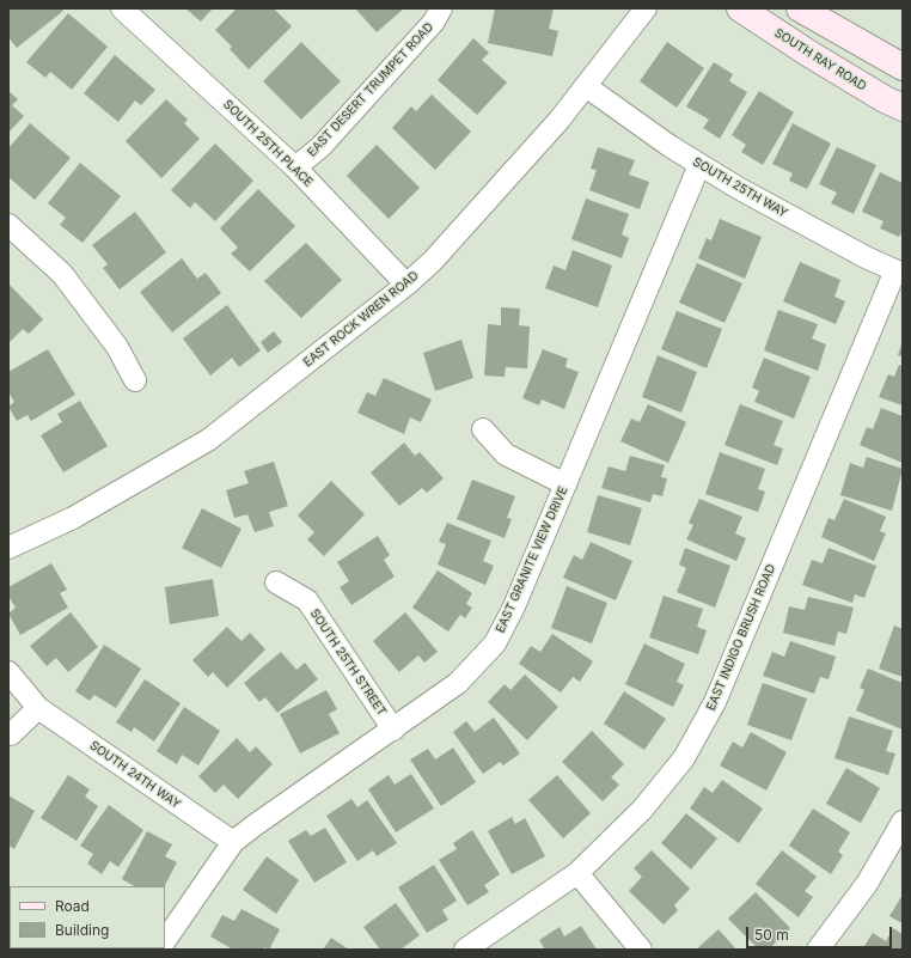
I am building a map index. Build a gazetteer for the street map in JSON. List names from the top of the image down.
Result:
{
  "streets": {
    "main road": ["SOUTH RAY ROAD"],
    "street": [
      "EAST DESERT TRUMPET ROAD",
      "SOUTH 25TH PLACE",
      "SOUTH 25TH WAY",
      "EAST ROCK WREN ROAD",
      "EAST GRANITE VIEW DRIVE",
      "EAST INDIGO BRUSH ROAD",
      "SOUTH 25TH STREET",
      "SOUTH 24TH WAY"
    ]
  },
  "crossings": [
    ["EAST DESERT TRUMPET ROAD", "SOUTH 25TH PLACE"],
    ["SOUTH 25TH PLACE", "EAST ROCK WREN ROAD"],
    ["SOUTH 25TH WAY", "EAST ROCK WREN ROAD"],
    ["SOUTH 25TH WAY", "EAST GRANITE VIEW DRIVE"],
    ["SOUTH 25TH WAY", "EAST INDIGO BRUSH ROAD"],
    ["EAST GRANITE VIEW DRIVE", "SOUTH 25TH STREET"],
    ["EAST GRANITE VIEW DRIVE", "SOUTH 24TH WAY"]
  ],
  "legend": ["Road", "Building"],
  "scale_bar": "50 m"
}
